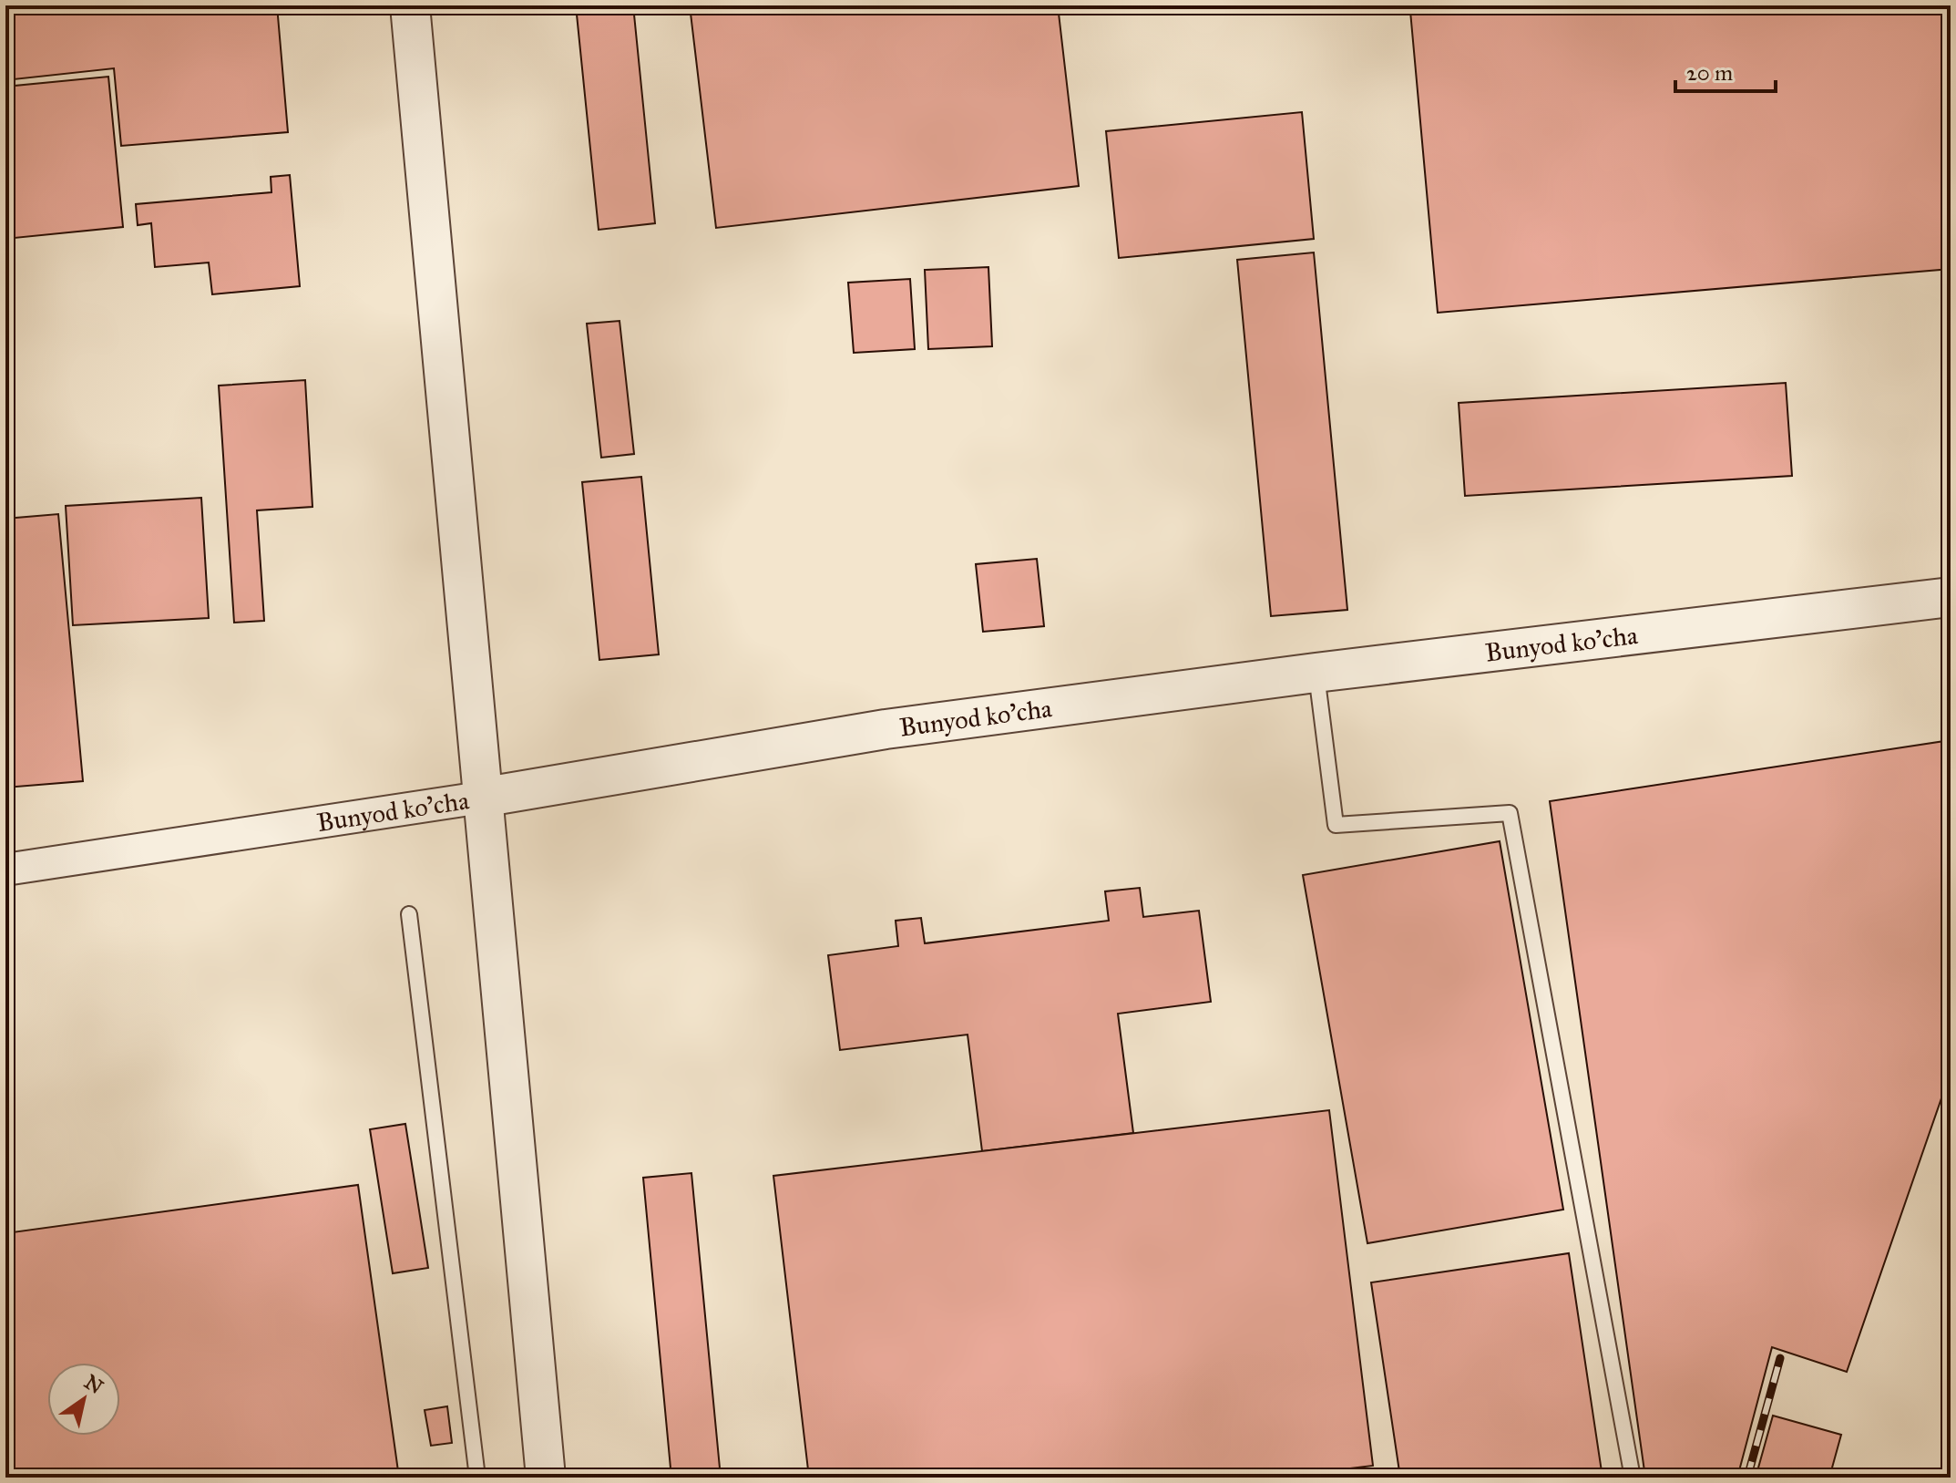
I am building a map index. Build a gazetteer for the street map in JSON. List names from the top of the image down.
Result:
{
  "streets": {
    "street": ["Bunyod ko'cha"]
  },
  "scale_bar": "20 m",
  "north": "top right"
}
